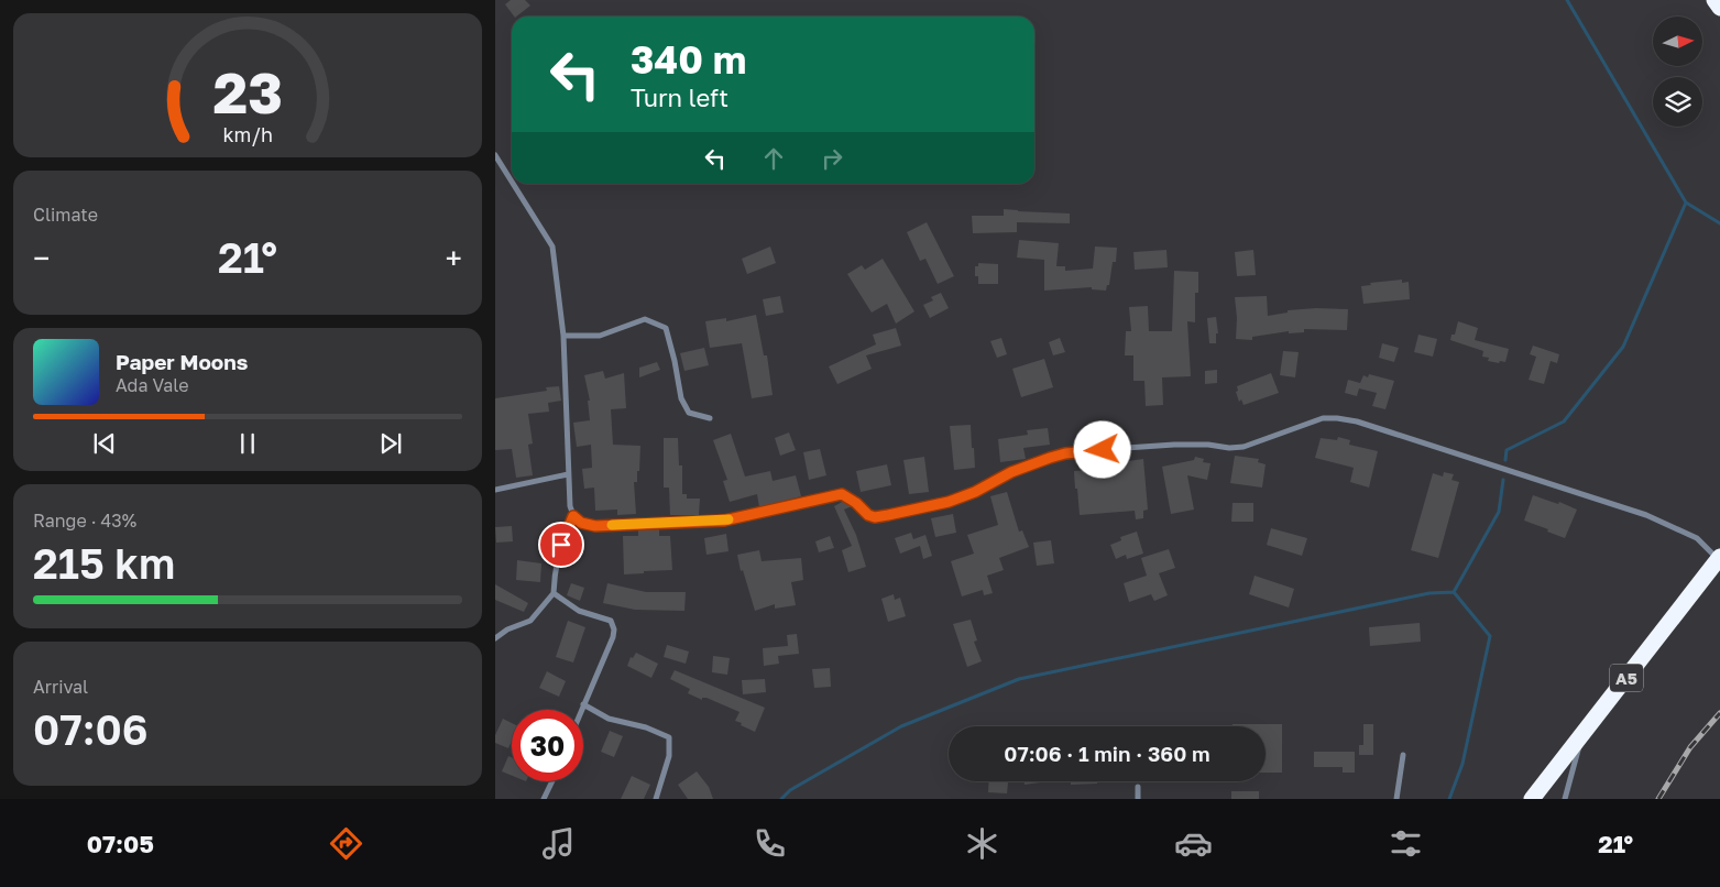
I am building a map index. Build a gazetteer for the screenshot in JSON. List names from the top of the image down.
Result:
{
  "streets": {
    "highway": ["A5"]
  },
  "north": "right",
  "page": {
    "turn": ["340 m", "Turn left"],
    "tile": [
      "Climate",
      ["Range · 43%", "215 km"],
      ["Arrival", "07:06"]
    ],
    "heat": ["−", "21°", "+"],
    "song": ["Paper Moons", "Ada Vale"],
    "limit": "30",
    "trip": "07:06 · 1 min · 360 m",
    "tabs": ["07:05", "21°"],
    "gauge": ["23", "km/h"]
  }
}
